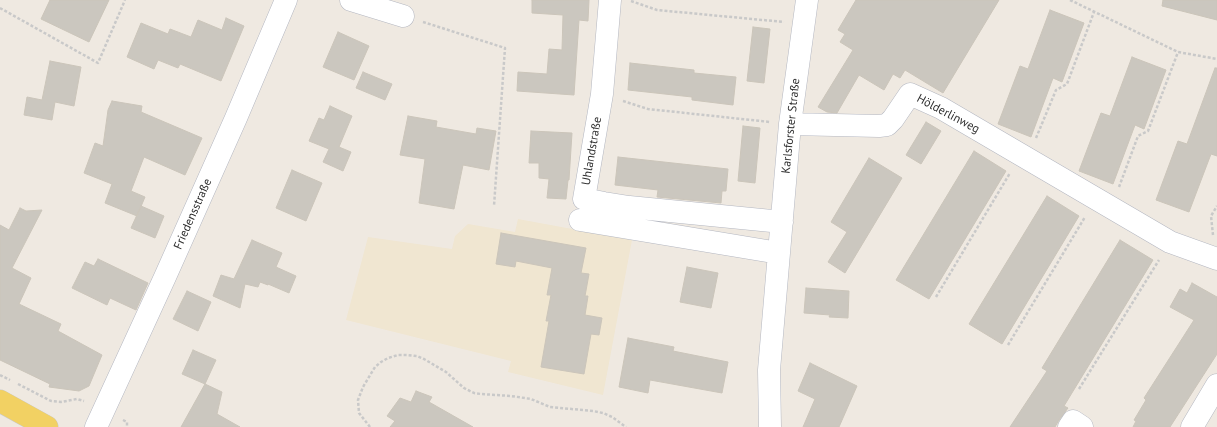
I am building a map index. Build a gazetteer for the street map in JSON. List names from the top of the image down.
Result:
{
  "streets": {
    "street": [
      "Hölderlinweg",
      "Karlsforster Straße",
      "Uhlandstraße",
      "Friedensstraße"
    ]
  },
  "crossings": [
    ["Hölderlinweg", "Karlsforster Straße"],
    ["Karlsforster Straße", "Uhlandstraße"]
  ]
}
